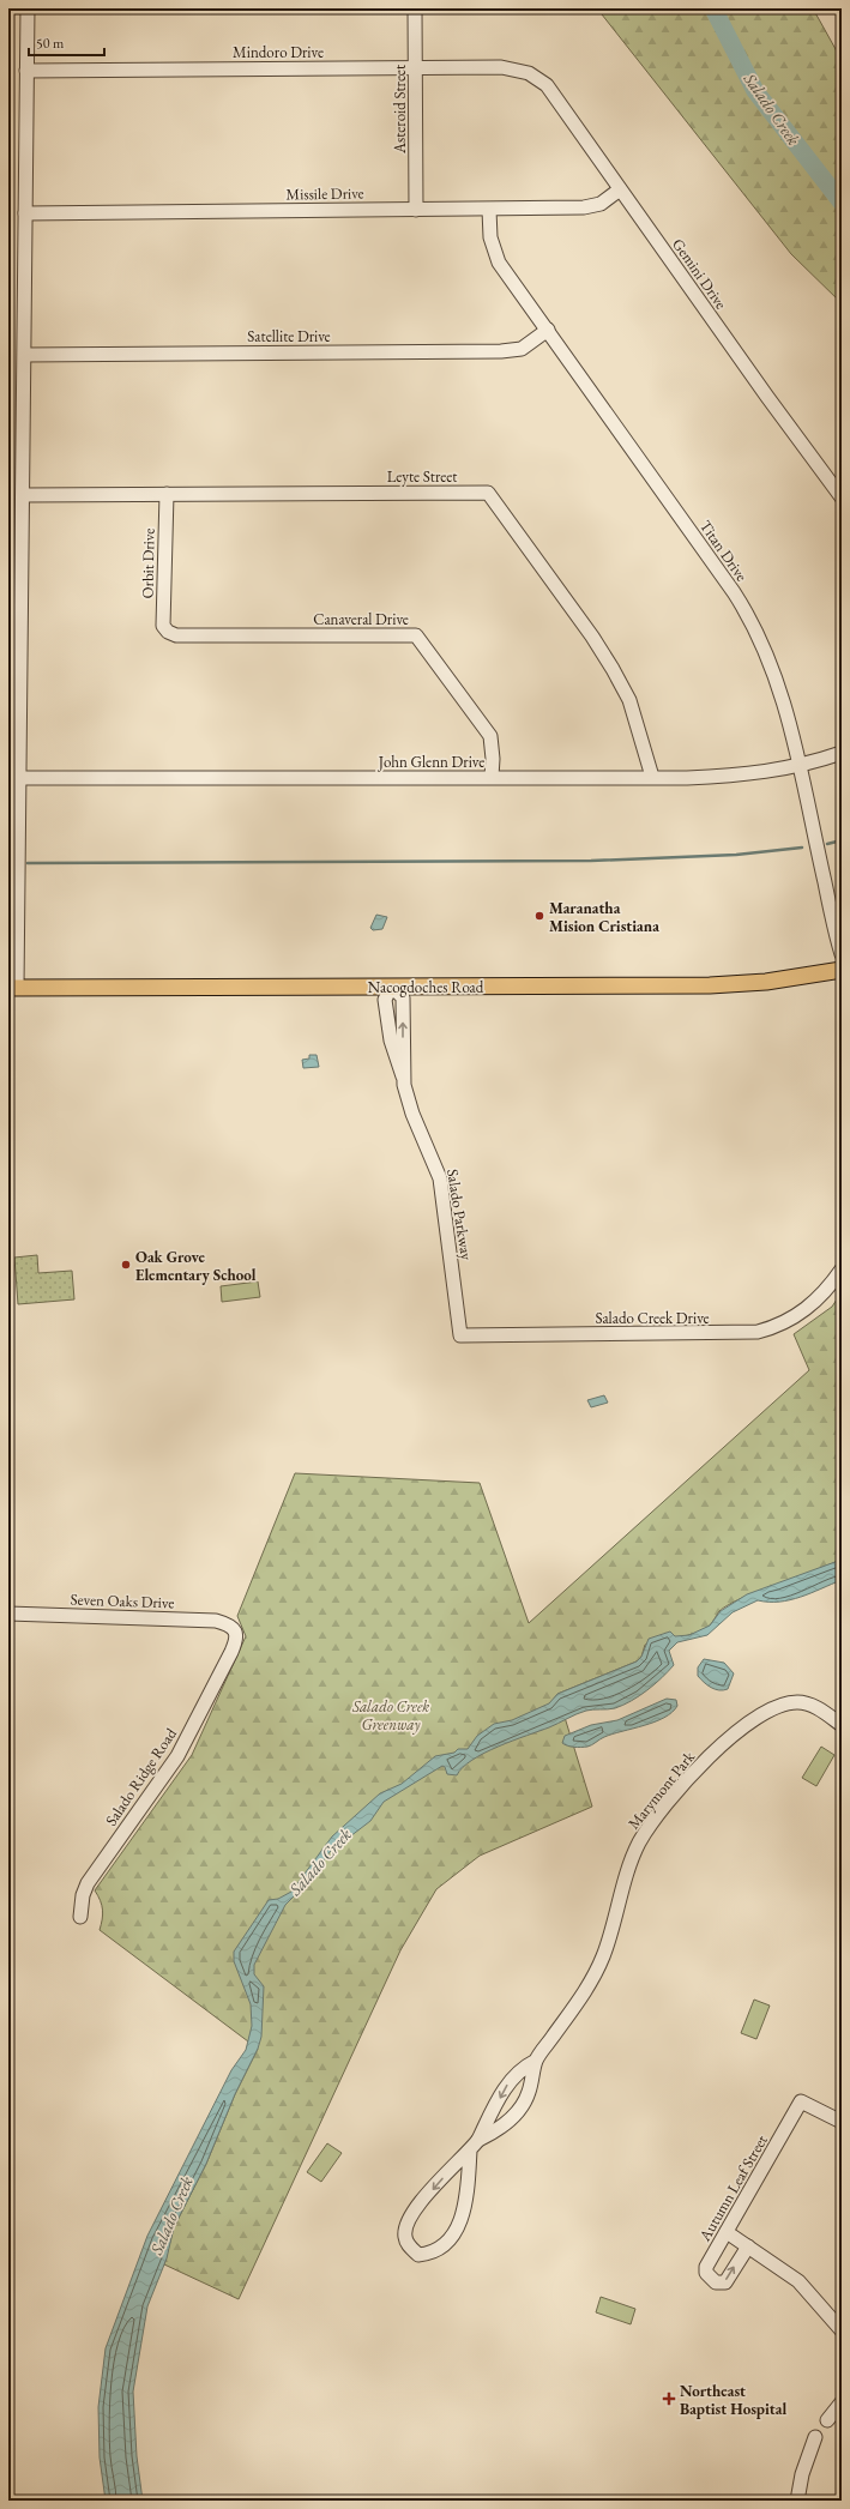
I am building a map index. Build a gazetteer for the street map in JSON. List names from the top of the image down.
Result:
{
  "streets": {
    "main road": ["Nacogdoches Road"],
    "street": [
      "Mindoro Drive",
      "Asteroid Street",
      "Missile Drive",
      "Gemini Drive",
      "Satellite Drive",
      "Leyte Street",
      "Titan Drive",
      "Orbit Drive",
      "Canaveral Drive",
      "John Glenn Drive",
      "Salado Parkway",
      "Salado Creek Drive",
      "Seven Oaks Drive",
      "Salado Ridge Road",
      "Marymont Park",
      "Autumn Leaf Street"
    ]
  },
  "crossings": [
    ["Mindoro Drive", "Asteroid Street"],
    ["Mindoro Drive", "Gemini Drive"],
    ["Asteroid Street", "Missile Drive"],
    ["Missile Drive", "Gemini Drive"],
    ["Missile Drive", "Titan Drive"],
    ["Satellite Drive", "Titan Drive"],
    ["Leyte Street", "Orbit Drive"],
    ["Leyte Street", "John Glenn Drive"],
    ["Titan Drive", "John Glenn Drive"],
    ["Orbit Drive", "Canaveral Drive"],
    ["Canaveral Drive", "John Glenn Drive"],
    ["Nacogdoches Road", "Salado Parkway"],
    ["Salado Parkway", "Salado Creek Drive"],
    ["Seven Oaks Drive", "Salado Ridge Road"]
  ],
  "water": ["Salado Creek"],
  "parks": ["Salado Creek Greenway"],
  "places": {
    "other": ["Maranatha Mision Cristiana", "Oak Grove Elementary School"],
    "health": ["Northeast Baptist Hospital"]
  },
  "scale_bar": "50 m"
}
